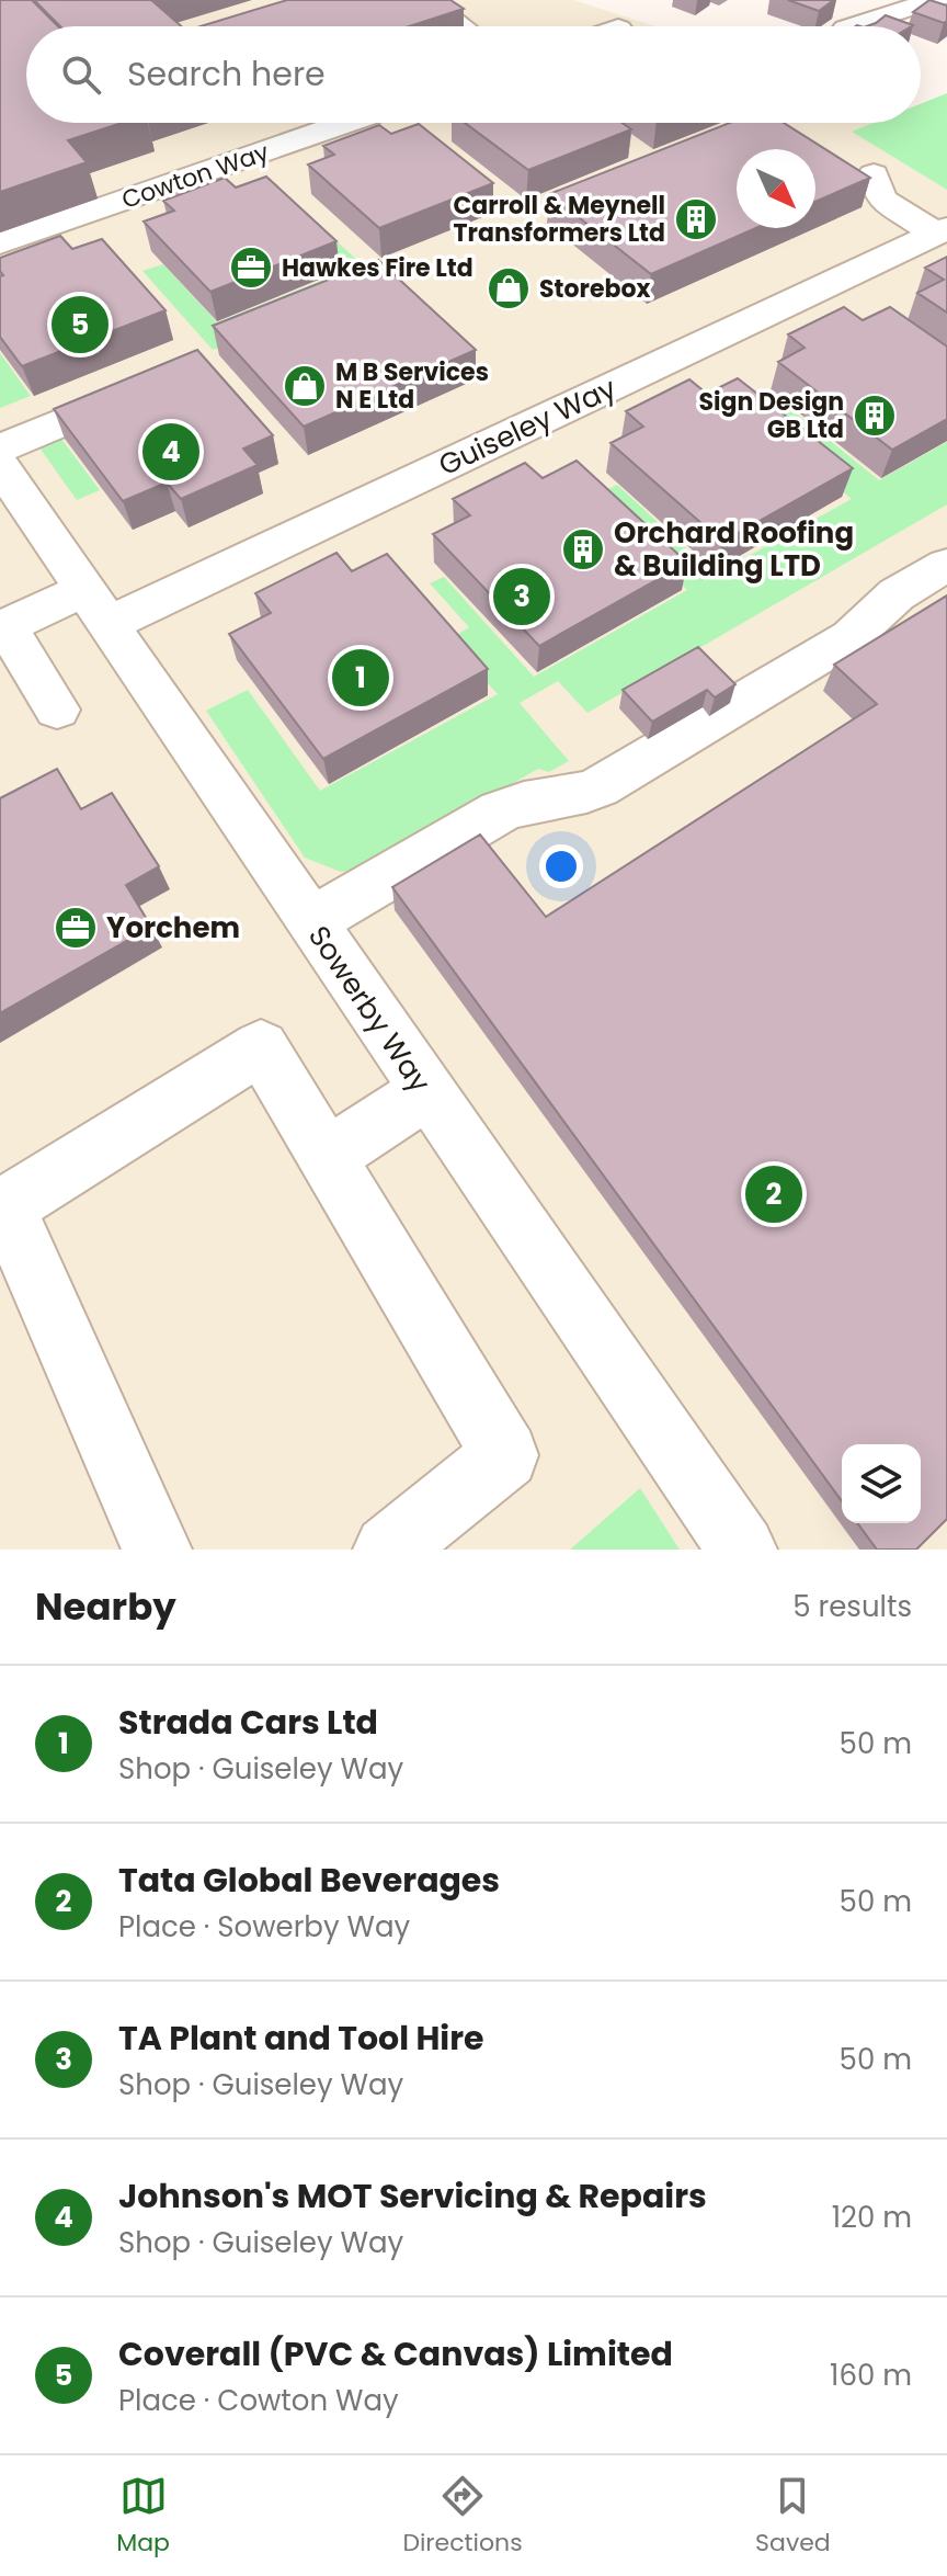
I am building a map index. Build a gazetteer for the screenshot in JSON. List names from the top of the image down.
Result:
{
  "streets": {
    "street": ["Cowton Way", "Guiseley Way", "Sowerby Way"]
  },
  "crossings": [
    ["Guiseley Way", "Sowerby Way"]
  ],
  "places": {
    "building": ["Carroll & Meynell Transformers Ltd", "Sign Design GB Ltd", "Orchard Roofing & Building LTD"],
    "office": ["Hawkes Fire Ltd", "Yorchem"],
    "shop": ["Storebox", "M B Services N E Ltd"]
  },
  "north": "bottom right",
  "page": {
    "search": "Search here",
    "pins": [
      "5",
      "4",
      "3",
      "1",
      "2"
    ],
    "heading": ["Nearby", "5 results"],
    "list": [
      {
        "mark": "1",
        "name": "Strada Cars Ltd",
        "note": "Shop · Guiseley Way",
        "value": "50 m"
      },
      {
        "mark": "2",
        "name": "Tata Global Beverages",
        "note": "Place · Sowerby Way",
        "value": "50 m"
      },
      {
        "mark": "3",
        "name": "TA Plant and Tool Hire",
        "note": "Shop · Guiseley Way",
        "value": "50 m"
      },
      {
        "mark": "4",
        "name": "Johnson's MOT Servicing & Repairs",
        "note": "Shop · Guiseley Way",
        "value": "120 m"
      },
      {
        "mark": "5",
        "name": "Coverall (PVC & Canvas) Limited",
        "note": "Place · Cowton Way",
        "value": "160 m"
      }
    ],
    "nav": ["Map", "Directions", "Saved"]
  }
}
